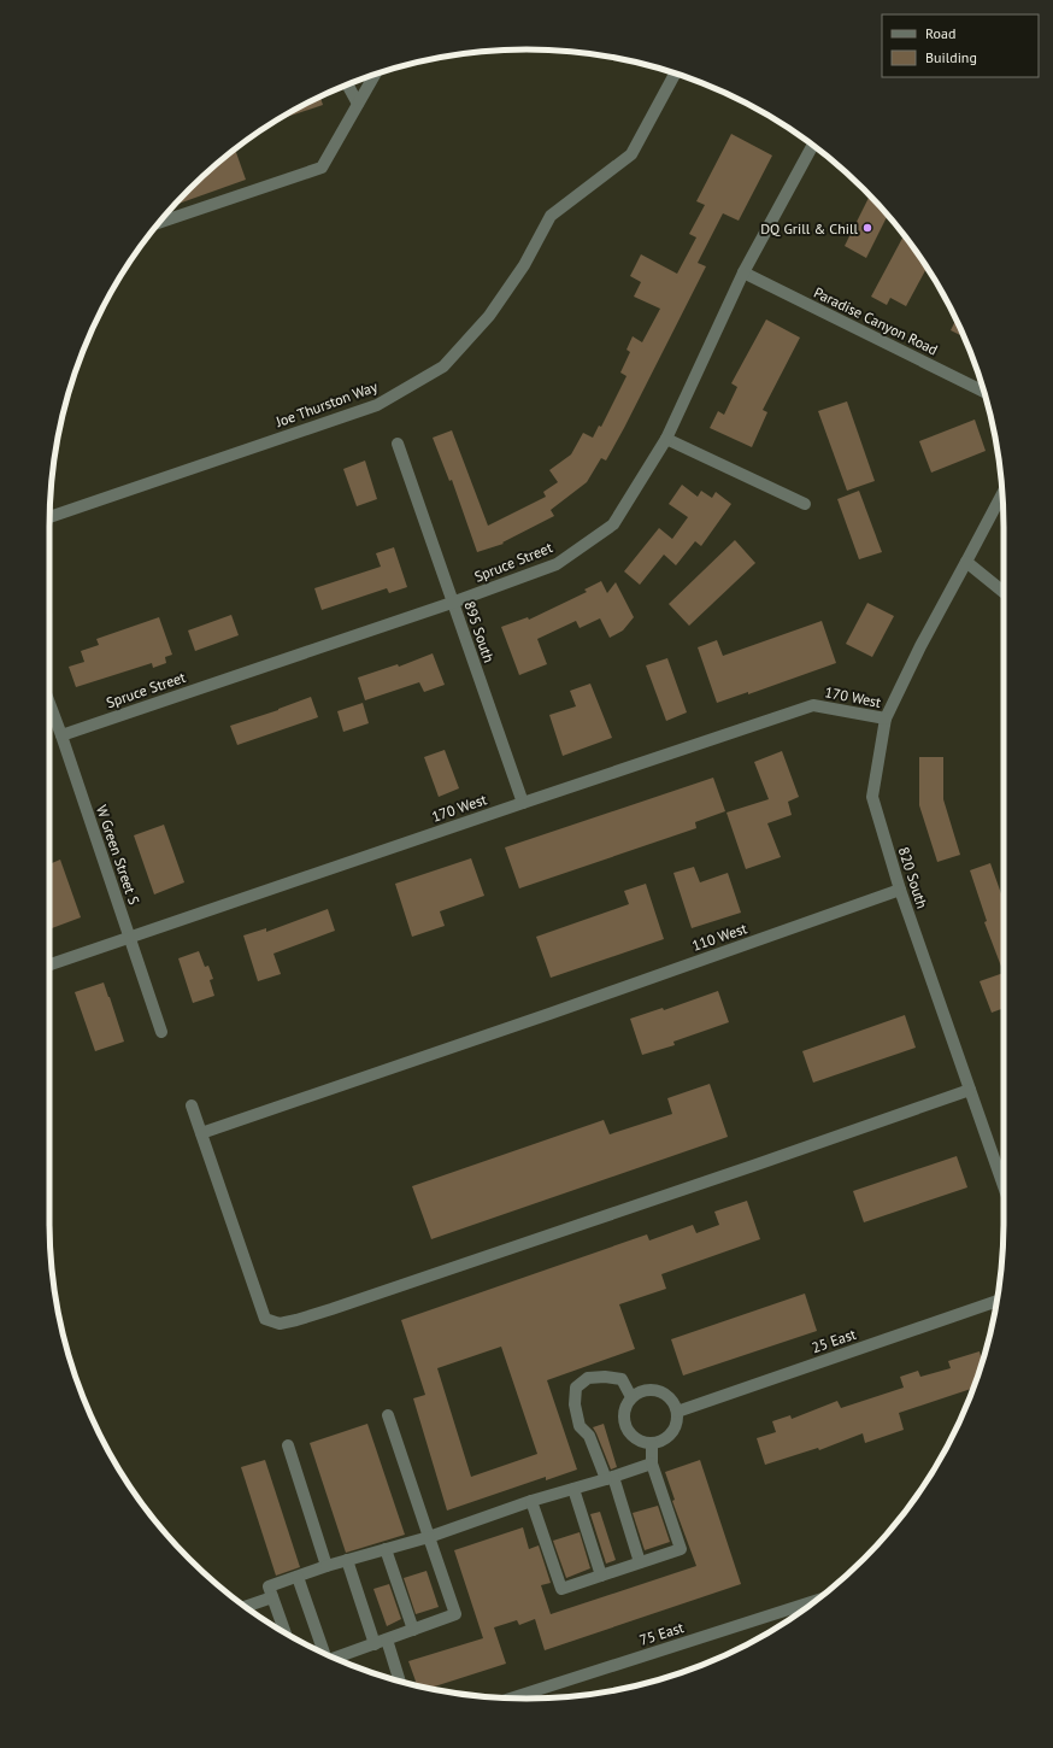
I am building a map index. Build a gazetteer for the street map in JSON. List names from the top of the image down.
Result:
{
  "streets": {
    "street": [
      "Paradise Canyon Road",
      "Joe Thurston Way",
      "Spruce Street",
      "895 South",
      "170 West",
      "W Green Street S",
      "820 South",
      "110 West",
      "25 East",
      "75 East"
    ]
  },
  "crossings": [
    ["Paradise Canyon Road", "Spruce Street"],
    ["Spruce Street", "895 South"],
    ["Spruce Street", "W Green Street S"],
    ["895 South", "170 West"],
    ["170 West", "W Green Street S"],
    ["170 West", "820 South"],
    ["820 South", "110 West"]
  ],
  "places": ["DQ Grill & Chill"],
  "legend": ["Road", "Building"]
}
